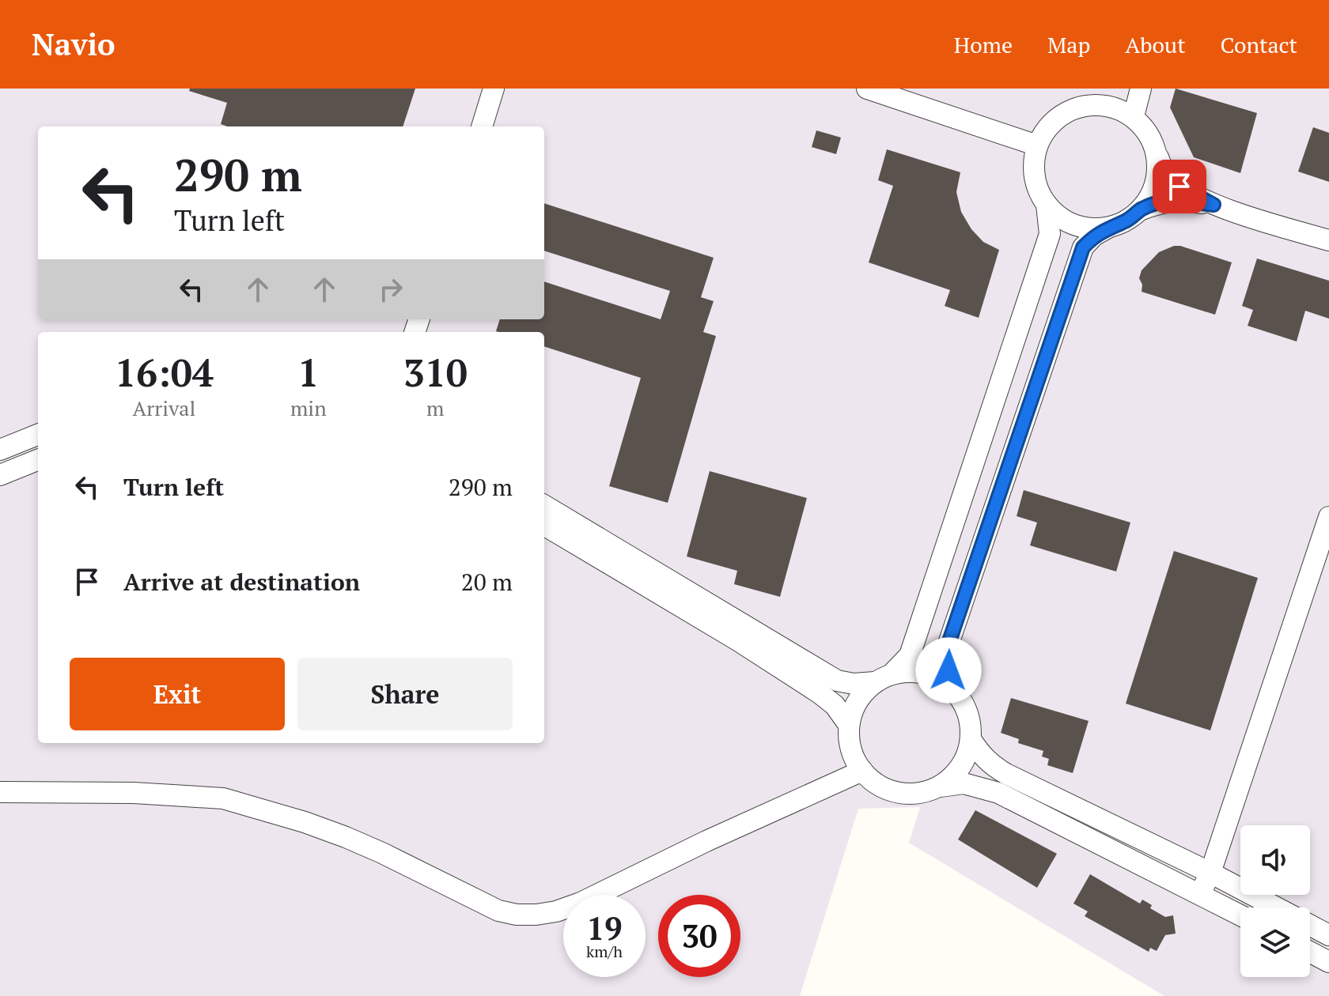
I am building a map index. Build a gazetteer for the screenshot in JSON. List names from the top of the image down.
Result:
{
  "page": {
    "header": "Navio",
    "nav": [
      "Home",
      "Map",
      "About",
      "Contact"
    ],
    "turn": ["290 m", "Turn left"],
    "eta": [
      "16:04",
      "Arrival",
      "1",
      "min",
      "310",
      "m"
    ],
    "list": [
      {
        "name": "Turn left",
        "value": "290 m"
      },
      {
        "name": "Arrive at destination",
        "value": "20 m"
      }
    ],
    "buttons": ["Exit", "Share"],
    "speed": "19 km/h",
    "limit": "30"
  }
}
